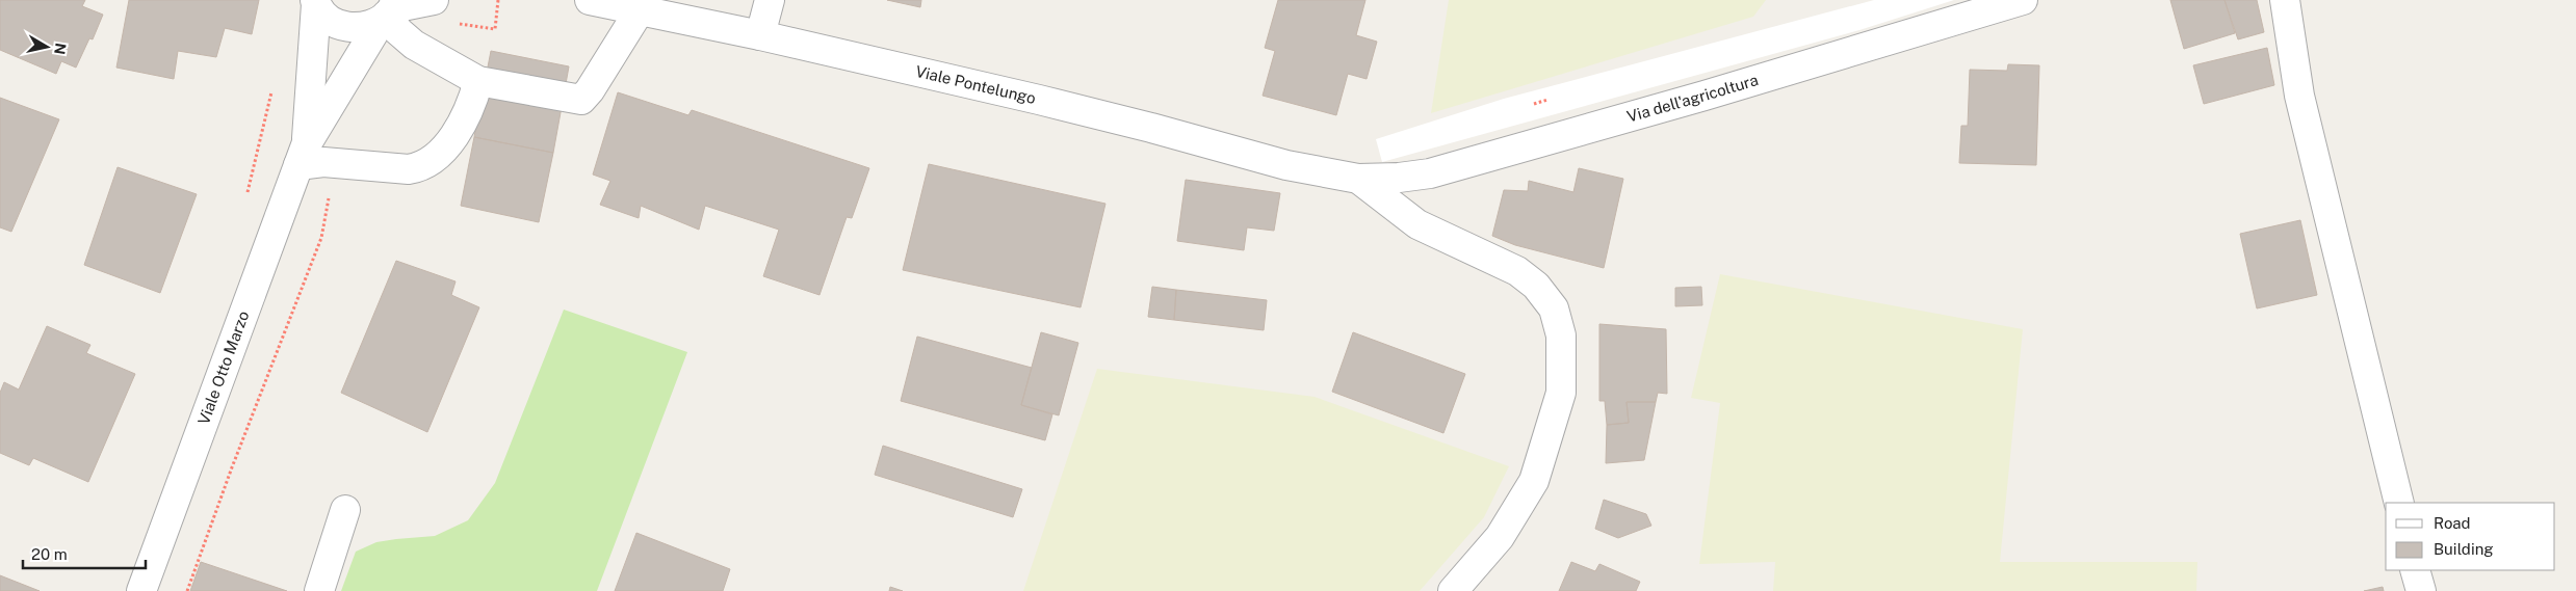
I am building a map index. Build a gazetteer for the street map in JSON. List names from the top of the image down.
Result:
{
  "streets": {
    "street": ["Viale Pontelungo", "Via dell'agricoltura", "Viale Otto Marzo"]
  },
  "crossings": [
    ["Viale Pontelungo", "Via dell'agricoltura"]
  ],
  "legend": ["Road", "Building"],
  "scale_bar": "20 m",
  "north": "right"
}
